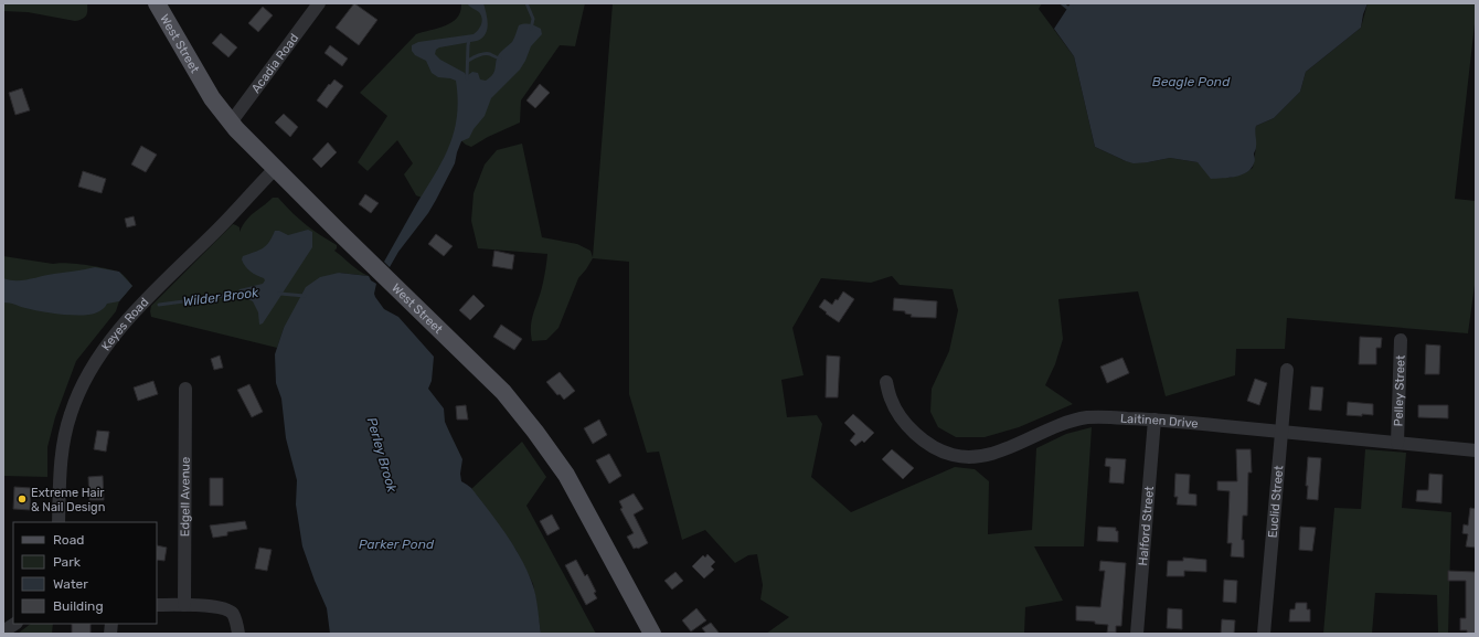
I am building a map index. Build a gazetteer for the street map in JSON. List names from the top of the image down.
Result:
{
  "streets": {
    "main road": ["West Street"],
    "street": [
      "Acadia Road",
      "Keyes Road",
      "Pelley Street",
      "Laitinen Drive",
      "Edgell Avenue",
      "Euclid Street",
      "Halford Street"
    ]
  },
  "crossings": [
    ["West Street", "Acadia Road"],
    ["West Street", "Keyes Road"],
    ["Pelley Street", "Laitinen Drive"],
    ["Laitinen Drive", "Euclid Street"],
    ["Laitinen Drive", "Halford Street"]
  ],
  "water": [
    "Beagle Pond",
    "Wilder Brook",
    "Perley Brook",
    "Parker Pond"
  ],
  "places": ["Extreme Hair & Nail Design"],
  "legend": [
    "Road",
    "Park",
    "Water",
    "Building"
  ]
}
